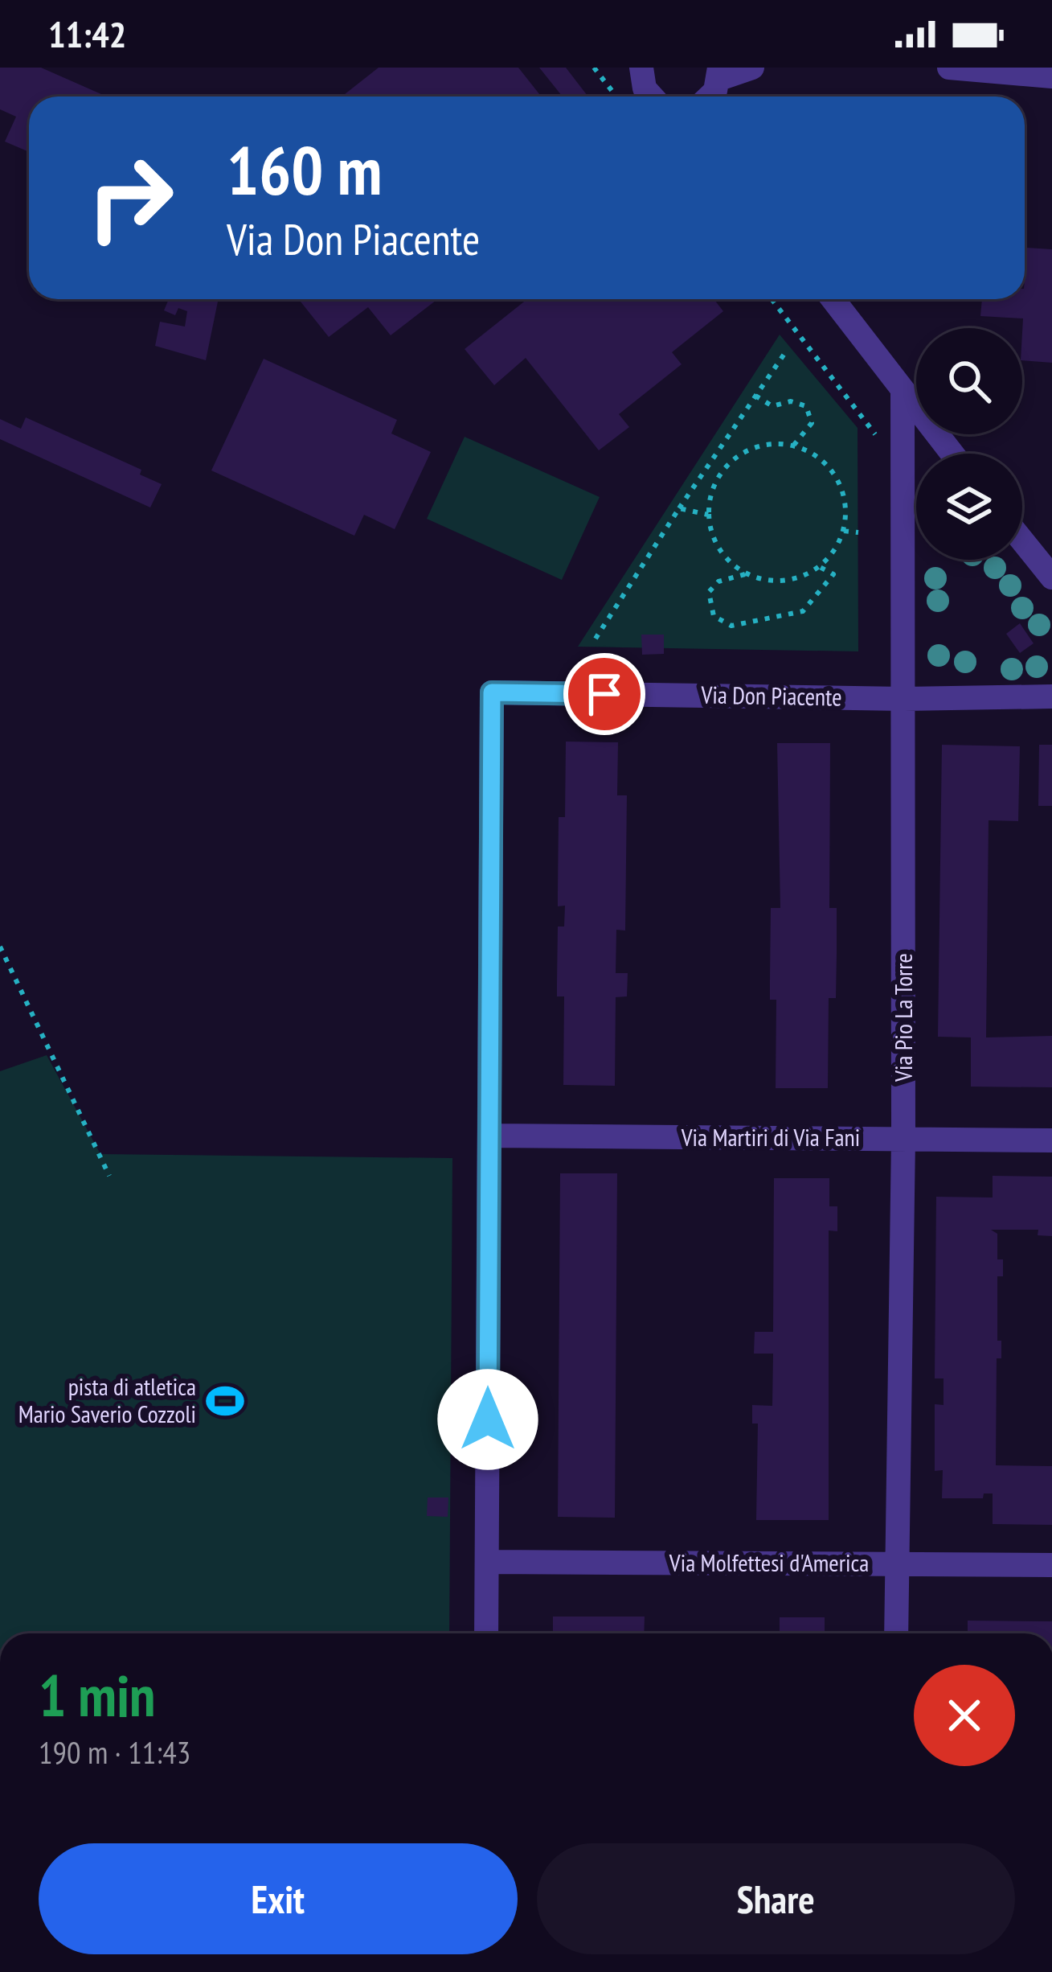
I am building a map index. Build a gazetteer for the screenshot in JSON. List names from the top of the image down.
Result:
{
  "streets": {
    "street": [
      "Via Don Piacente",
      "Via Pio La Torre",
      "Via Martiri di Via Fani",
      "Via Molfettesi d'America"
    ]
  },
  "crossings": [
    ["Via Don Piacente", "Via Pio La Torre"],
    ["Via Don Piacente", "Via Martiri di Via Fani"],
    ["Via Pio La Torre", "Via Martiri di Via Fani"],
    ["Via Pio La Torre", "Via Molfettesi d'America"]
  ],
  "places": {
    "sports": ["pista di atletica Mario Saverio Cozzoli"]
  },
  "page": {
    "status": "11:42",
    "turn": ["160 m", "Via Don Piacente"],
    "heading": ["1 min", "190 m · 11:43"],
    "buttons": ["Exit", "Share"]
  }
}
